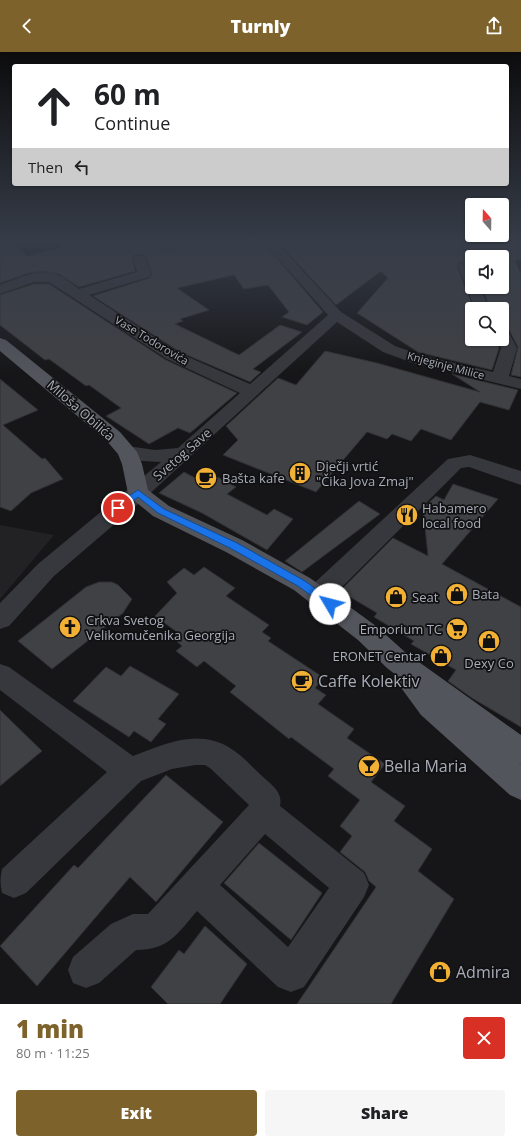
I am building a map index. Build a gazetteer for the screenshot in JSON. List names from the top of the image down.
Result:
{
  "streets": {
    "main road": ["Miloša Obilića"],
    "street": ["Vase Todorovića", "Knjeginje Milice", "Svetog Save"]
  },
  "crossings": [
    ["Vase Todorovića", "Svetog Save"],
    ["Knjeginje Milice", "Svetog Save"],
    ["Miloša Obilića", "Svetog Save"]
  ],
  "places": {
    "building": ["Dječji vrtić \"Čika Jova Zmaj\""],
    "cafe": ["Bašta kafe", "Caffe Kolektiv"],
    "restaurant": ["Habamero local food"],
    "shop": [
      "Bata",
      "Seat",
      "Dexy Co",
      "ERONET Centar",
      "Admira"
    ],
    "church": ["Crkva Svetog Velikomučenika Georgija"],
    "supermarket": ["Emporium TC"],
    "bar": ["Bella Maria"]
  },
  "north": "top",
  "page": {
    "header": "Turnly",
    "turn": ["60 m", "Continue"],
    "then": "Then",
    "heading": ["1 min", "80 m · 11:25"],
    "buttons": ["Exit", "Share"]
  }
}
